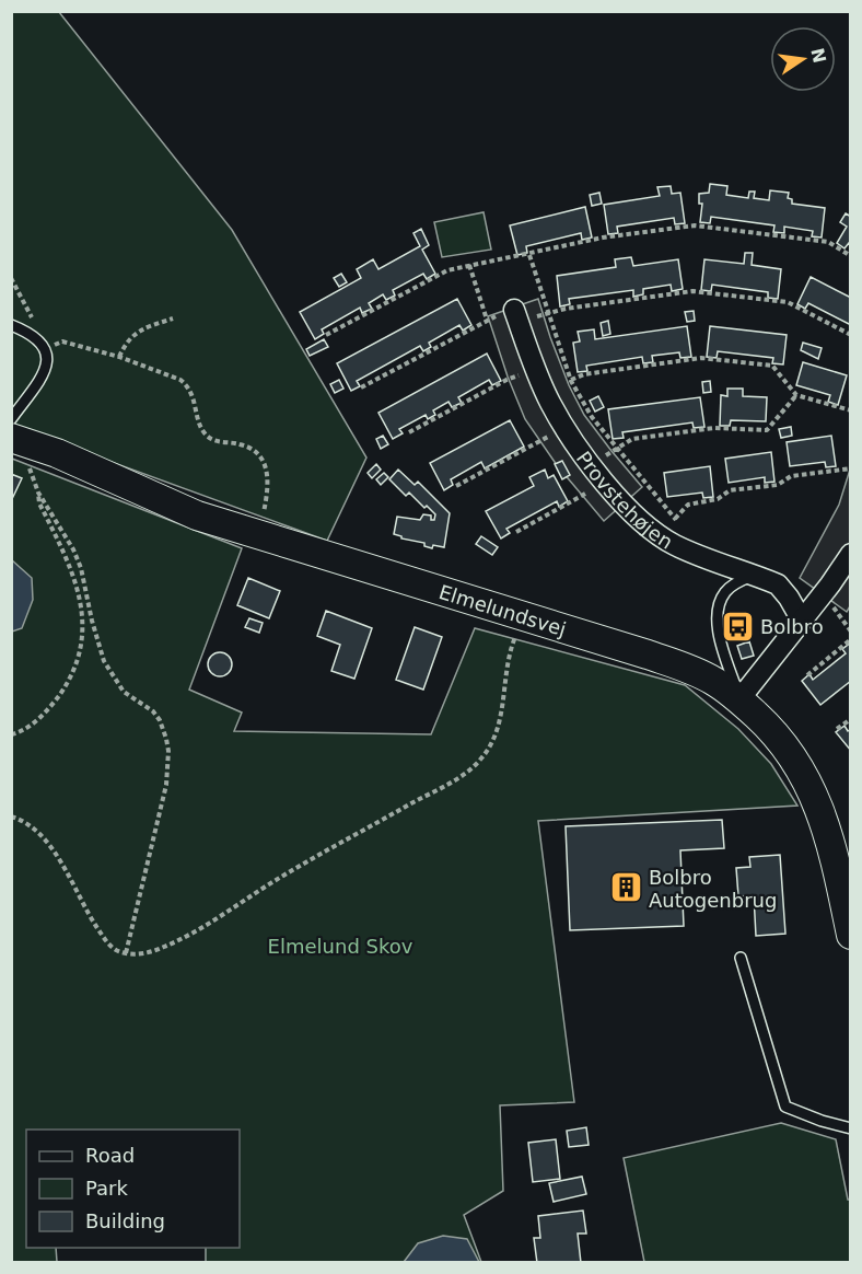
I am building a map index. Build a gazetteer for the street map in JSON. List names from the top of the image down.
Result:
{
  "streets": {
    "street": ["Provstehøjen", "Elmelundsvej"]
  },
  "parks": ["Elmelund Skov"],
  "places": {
    "bus stop": ["Bolbro"],
    "building": ["Bolbro Autogenbrug"]
  },
  "legend": ["Road", "Park", "Building"],
  "north": "right"
}
